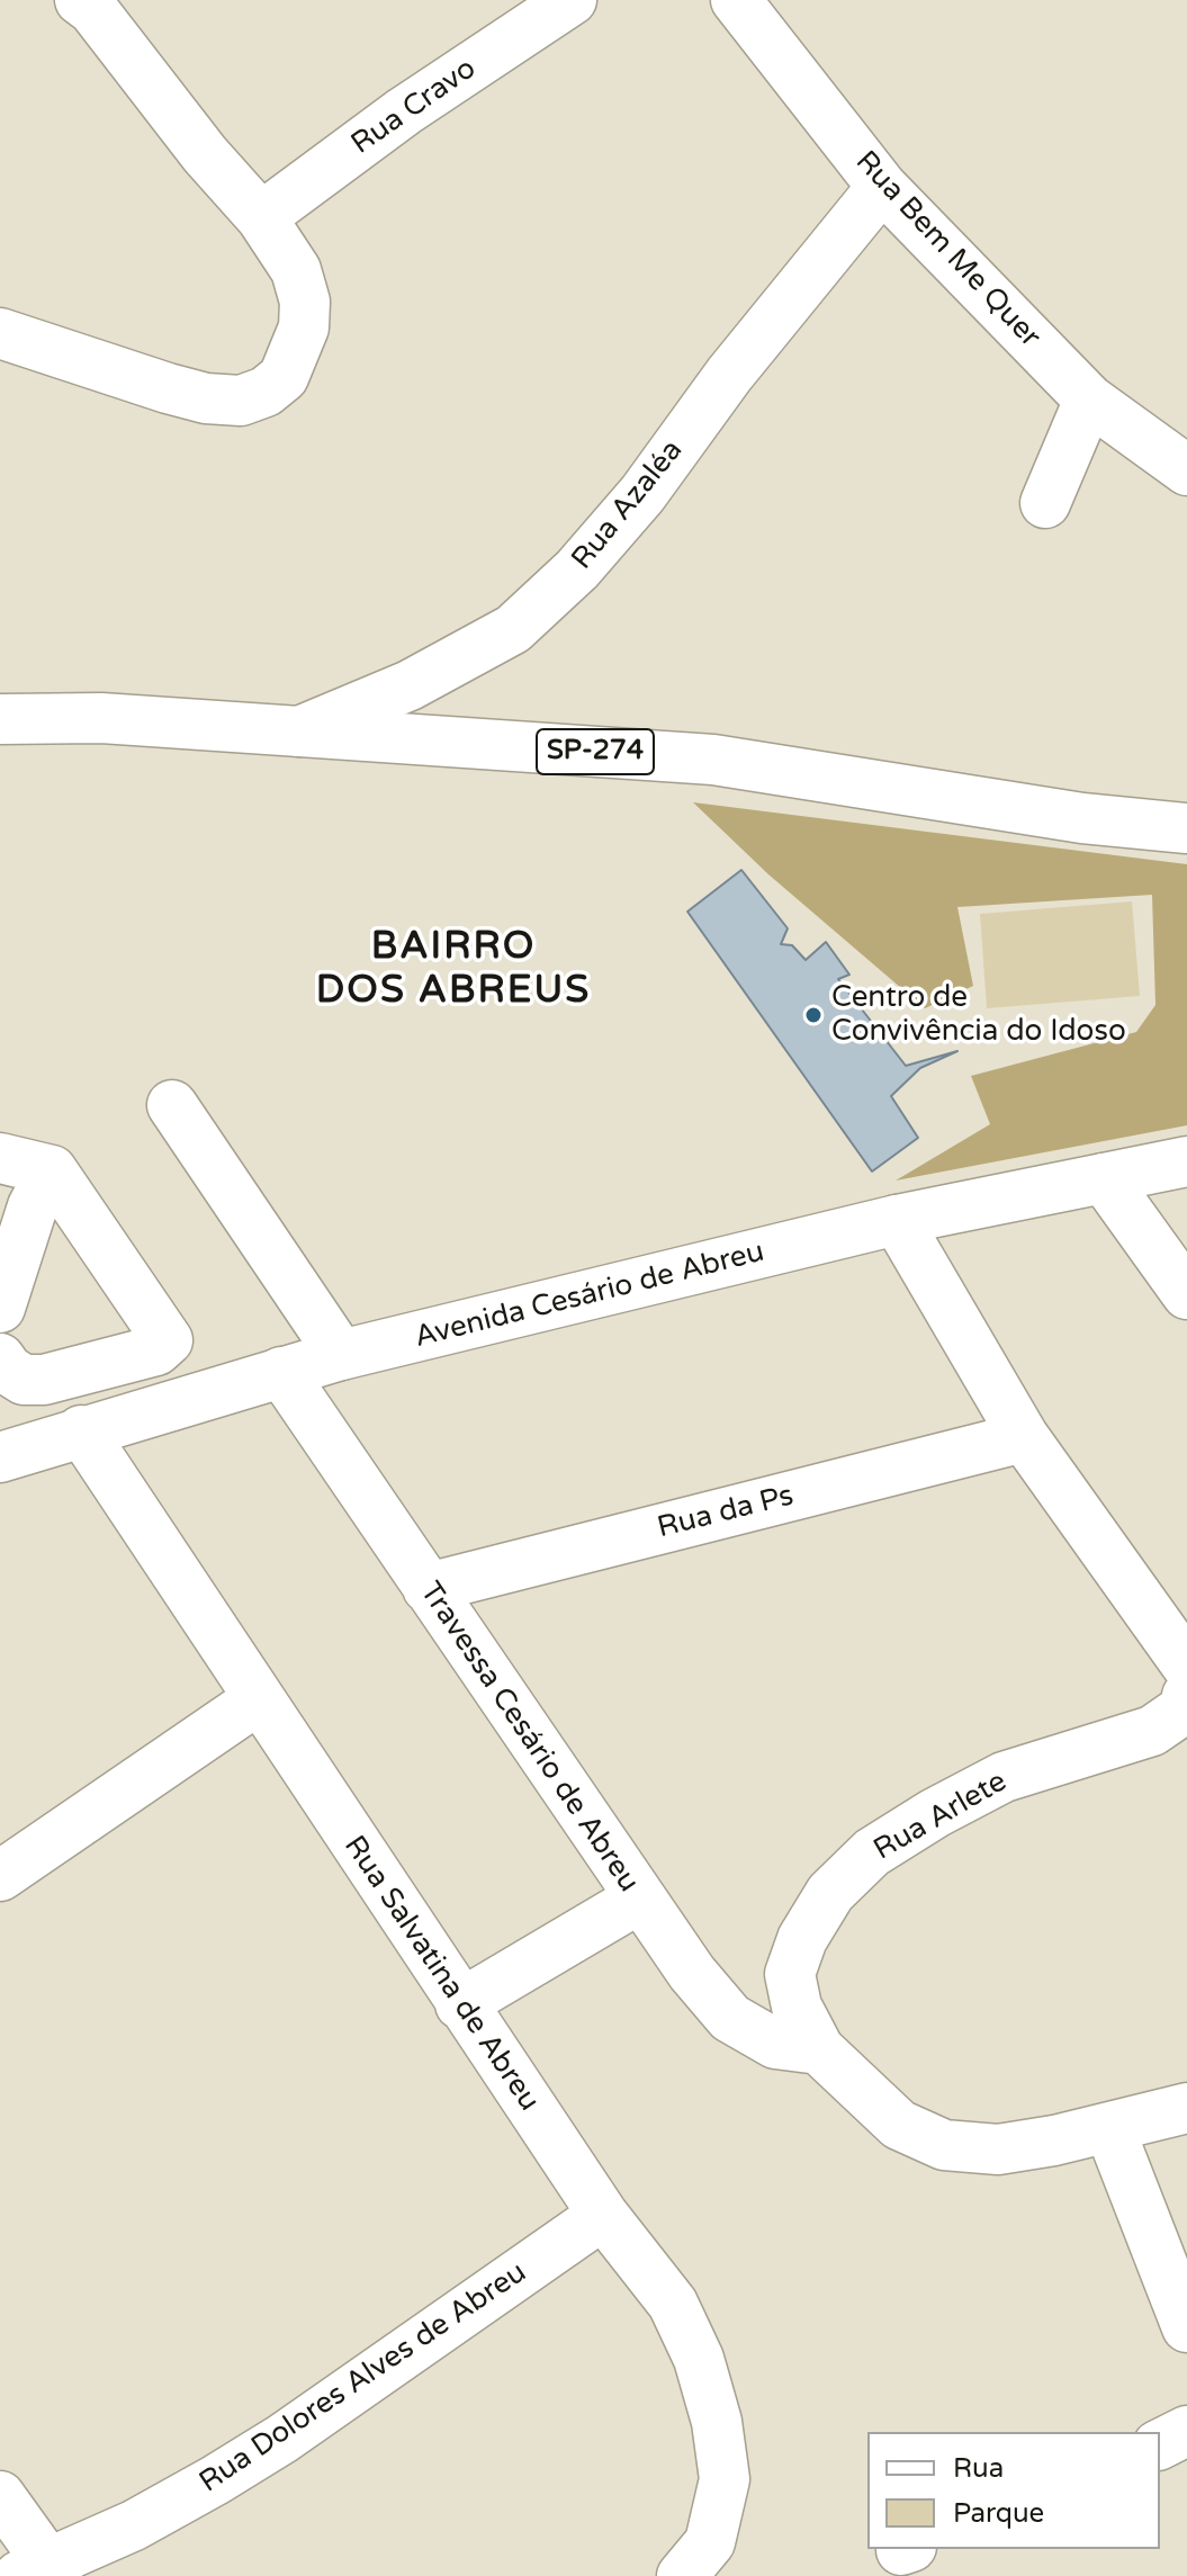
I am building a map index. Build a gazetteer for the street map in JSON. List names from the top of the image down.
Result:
{
  "streets": {
    "street": [
      "Rua Cravo",
      "Rua Bem Me Quer",
      "Rua Azaléa",
      "SP-274",
      "Avenida Cesário de Abreu",
      "Rua da Ps",
      "Travessa Cesário de Abreu",
      "Rua Arlete",
      "Rua Salvatina de Abreu",
      "Rua Dolores Alves de Abreu"
    ]
  },
  "crossings": [
    ["Rua Bem Me Quer", "Rua Azaléa"],
    ["Rua Azaléa", "SP-274"],
    ["Avenida Cesário de Abreu", "Travessa Cesário de Abreu"],
    ["Avenida Cesário de Abreu", "Rua Salvatina de Abreu"],
    ["Rua da Ps", "Travessa Cesário de Abreu"],
    ["Travessa Cesário de Abreu", "Rua Arlete"],
    ["Rua Salvatina de Abreu", "Rua Dolores Alves de Abreu"]
  ],
  "districts": ["BAIRRO DOS ABREUS"],
  "places": ["Centro de Convivência do Idoso"],
  "legend": ["Rua", "Parque"]
}
